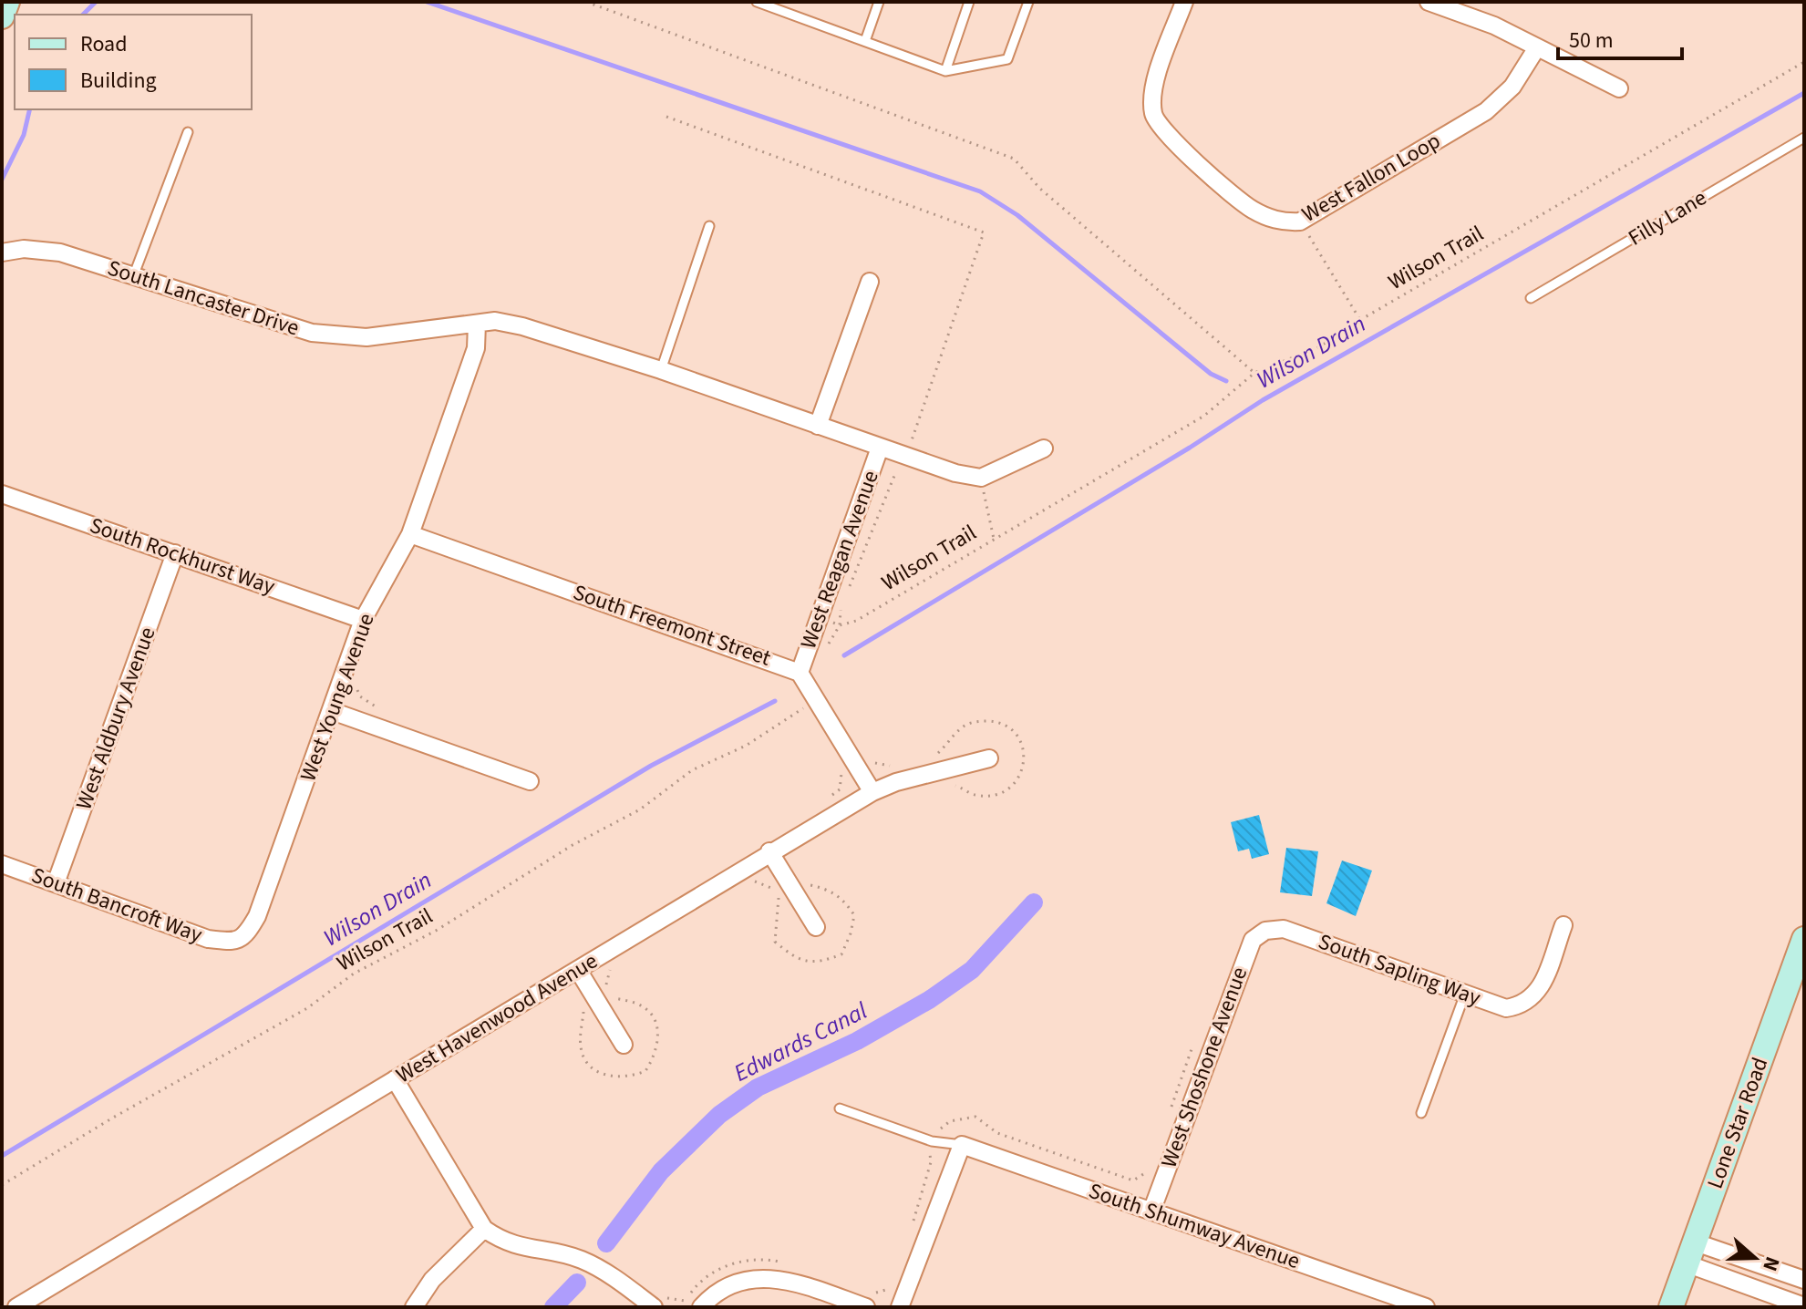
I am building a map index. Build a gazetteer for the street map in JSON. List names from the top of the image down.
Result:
{
  "streets": {
    "main road": ["Lone Star Road"],
    "street": [
      "West Fallon Loop",
      "South Lancaster Drive",
      "South Rockhurst Way",
      "West Reagan Avenue",
      "South Freemont Street",
      "West Young Avenue",
      "West Aldbury Avenue",
      "South Bancroft Way",
      "South Sapling Way",
      "West Havenwood Avenue",
      "West Shoshone Avenue",
      "South Shumway Avenue"
    ],
    "lane": ["Filly Lane"],
    "path": ["Wilson Trail"]
  },
  "crossings": [
    ["Wilson Trail", "South Freemont Street"],
    ["South Lancaster Drive", "West Reagan Avenue"],
    ["South Lancaster Drive", "West Young Avenue"],
    ["South Rockhurst Way", "West Young Avenue"],
    ["South Rockhurst Way", "West Aldbury Avenue"],
    ["West Reagan Avenue", "South Freemont Street"],
    ["South Freemont Street", "West Young Avenue"],
    ["South Freemont Street", "West Havenwood Avenue"],
    ["West Young Avenue", "South Bancroft Way"],
    ["West Aldbury Avenue", "South Bancroft Way"],
    ["South Sapling Way", "West Shoshone Avenue"],
    ["West Shoshone Avenue", "South Shumway Avenue"]
  ],
  "water": ["Wilson Drain", "Edwards Canal"],
  "legend": ["Road", "Building"],
  "scale_bar": "50 m",
  "north": "right"
}
